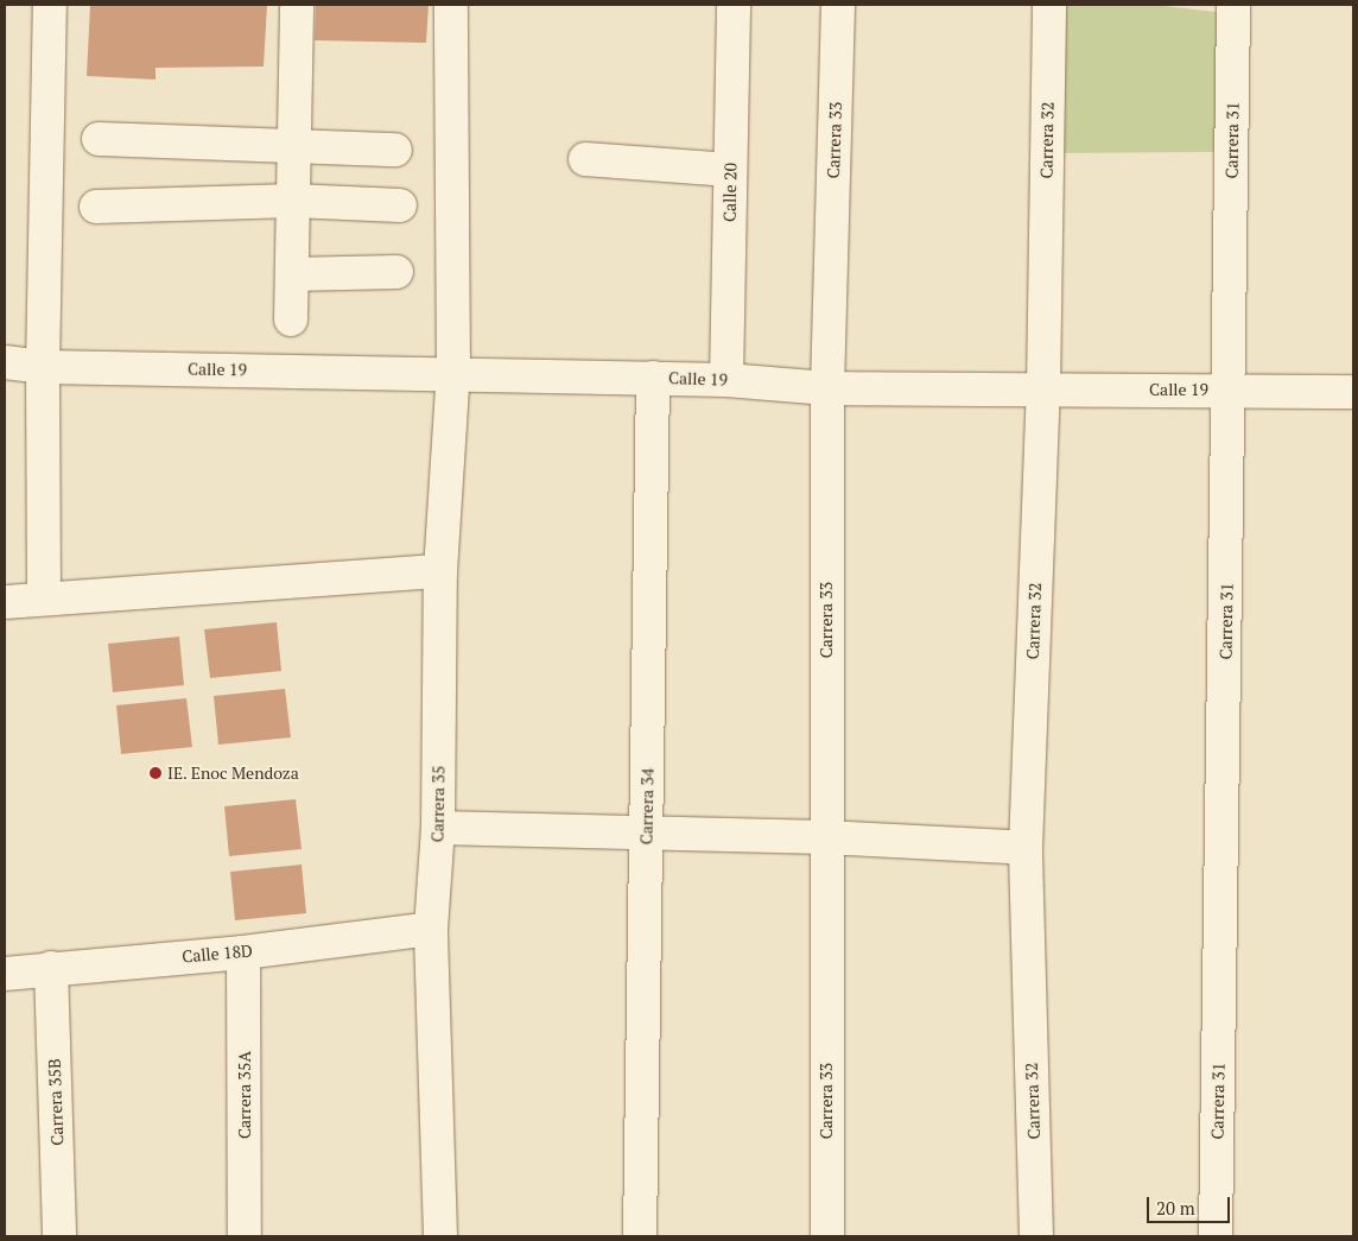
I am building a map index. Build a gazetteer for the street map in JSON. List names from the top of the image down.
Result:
{
  "streets": {
    "street": [
      "Carrera 33",
      "Carrera 32",
      "Carrera 31",
      "Calle 20",
      "Calle 19",
      "Carrera 35",
      "Carrera 34",
      "Calle 18D",
      "Carrera 35A",
      "Carrera 35B"
    ]
  },
  "crossings": [
    ["Carrera 33", "Calle 19"],
    ["Carrera 32", "Calle 19"],
    ["Carrera 31", "Calle 19"],
    ["Calle 20", "Calle 19"],
    ["Calle 19", "Carrera 35"],
    ["Calle 19", "Carrera 34"],
    ["Carrera 35", "Calle 18D"],
    ["Calle 18D", "Carrera 35A"],
    ["Calle 18D", "Carrera 35B"]
  ],
  "places": ["IE. Enoc Mendoza"],
  "scale_bar": "20 m"
}
